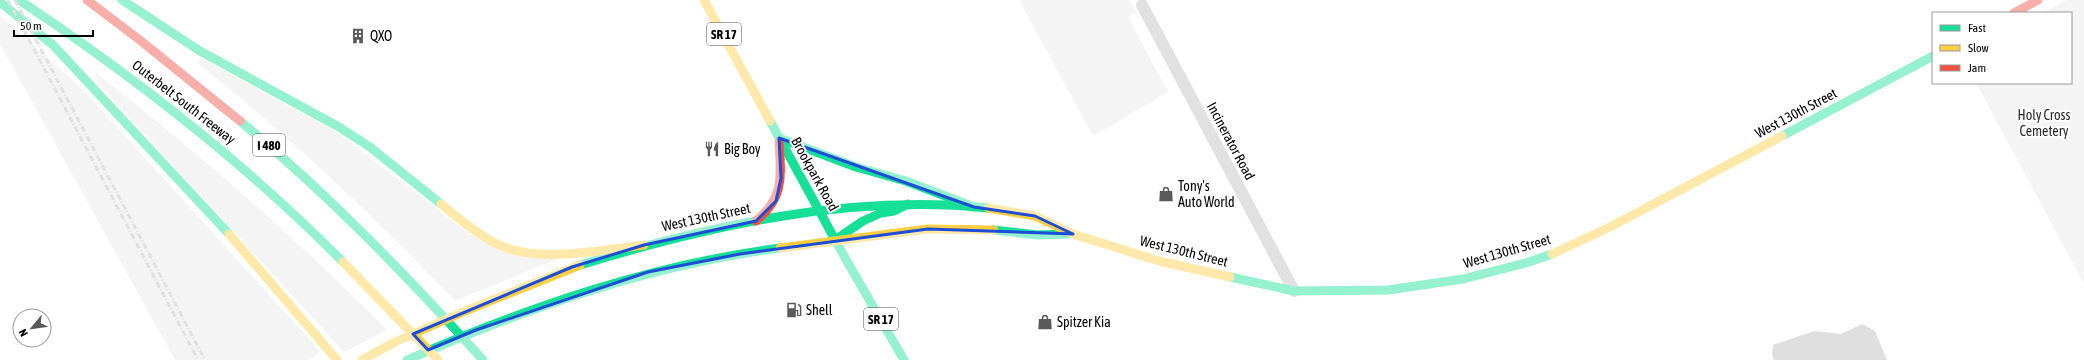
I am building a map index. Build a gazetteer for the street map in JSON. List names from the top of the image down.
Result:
{
  "streets": {
    "main road": [
      "SR 17",
      "Outerbelt South Freeway",
      "West 130th Street",
      "I 480",
      "Brookpark Road"
    ],
    "street": ["Incinerator Road"]
  },
  "crossings": [
    ["West 130th Street", "Incinerator Road"],
    ["West 130th Street", "Brookpark Road"]
  ],
  "parks": ["Holy Cross Cemetery"],
  "places": {
    "building": ["QXO"],
    "restaurant": ["Big Boy"],
    "shop": ["Tony's Auto World", "Spitzer Kia"],
    "fuel station": ["Shell"]
  },
  "legend": ["Fast", "Slow", "Jam"],
  "scale_bar": "50 m",
  "north": "bottom left"
}
